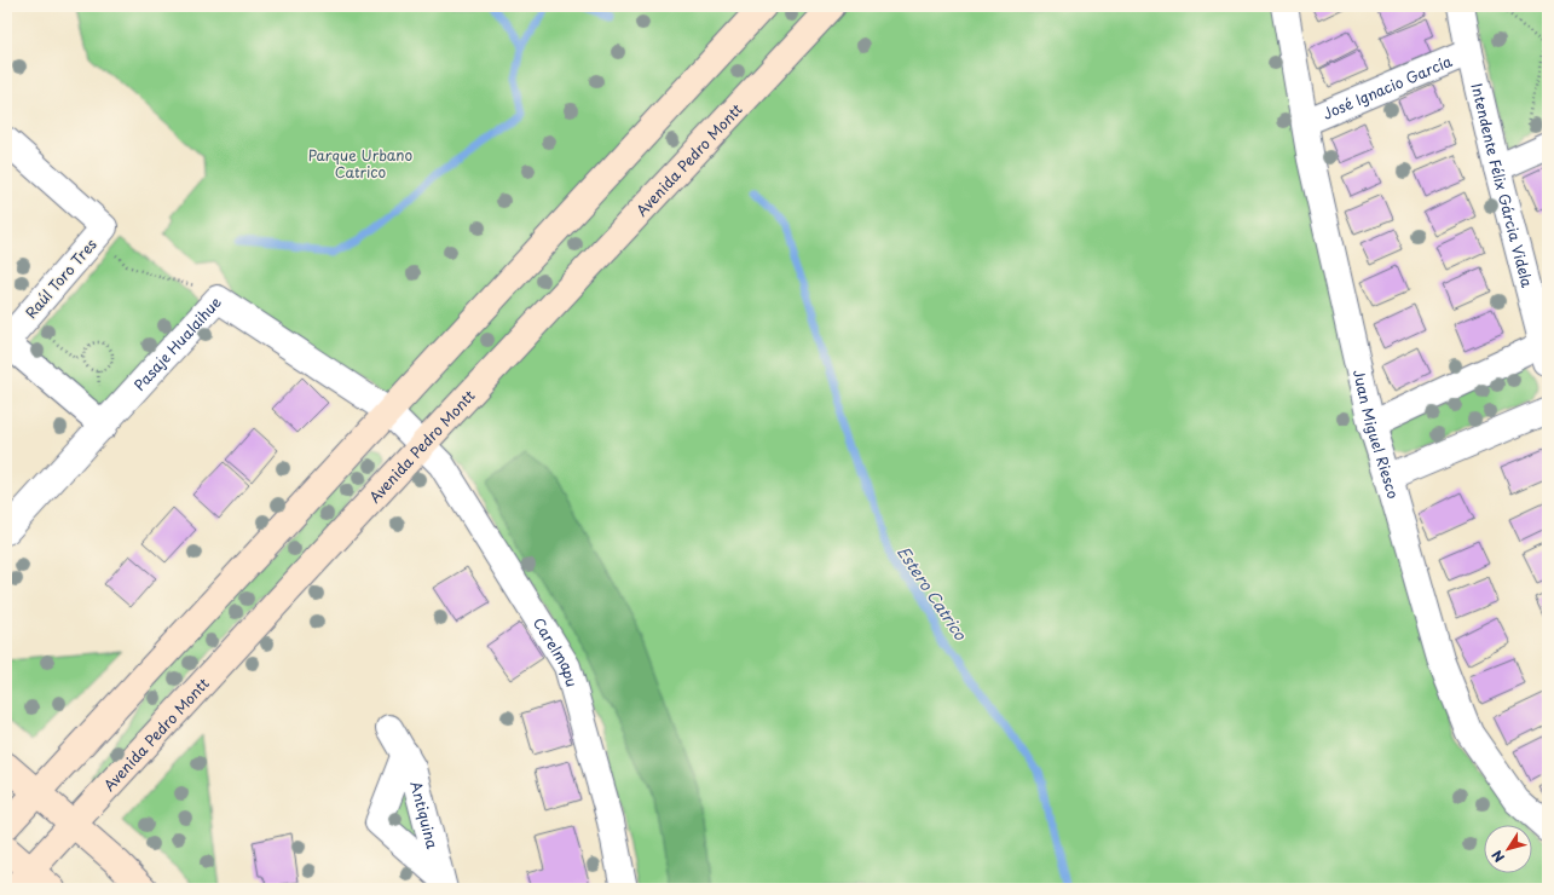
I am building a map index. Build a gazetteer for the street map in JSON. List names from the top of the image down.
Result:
{
  "streets": {
    "main road": ["Avenida Pedro Montt"],
    "street": [
      "José Ignacio García",
      "Intendente Félix Gárcia Videla",
      "Raúl Toro Tres",
      "Pasaje Hualaihue",
      "Juan Miguel Riesco",
      "Carelmapu",
      "Antiquina"
    ]
  },
  "crossings": [
    ["José Ignacio García", "Intendente Félix Gárcia Videla"],
    ["José Ignacio García", "Juan Miguel Riesco"],
    ["Avenida Pedro Montt", "Pasaje Hualaihue"],
    ["Avenida Pedro Montt", "Carelmapu"],
    ["Pasaje Hualaihue", "Carelmapu"]
  ],
  "water": ["Estero Catrico"],
  "parks": ["Parque Urbano Catrico"],
  "north": "bottom left"
}
